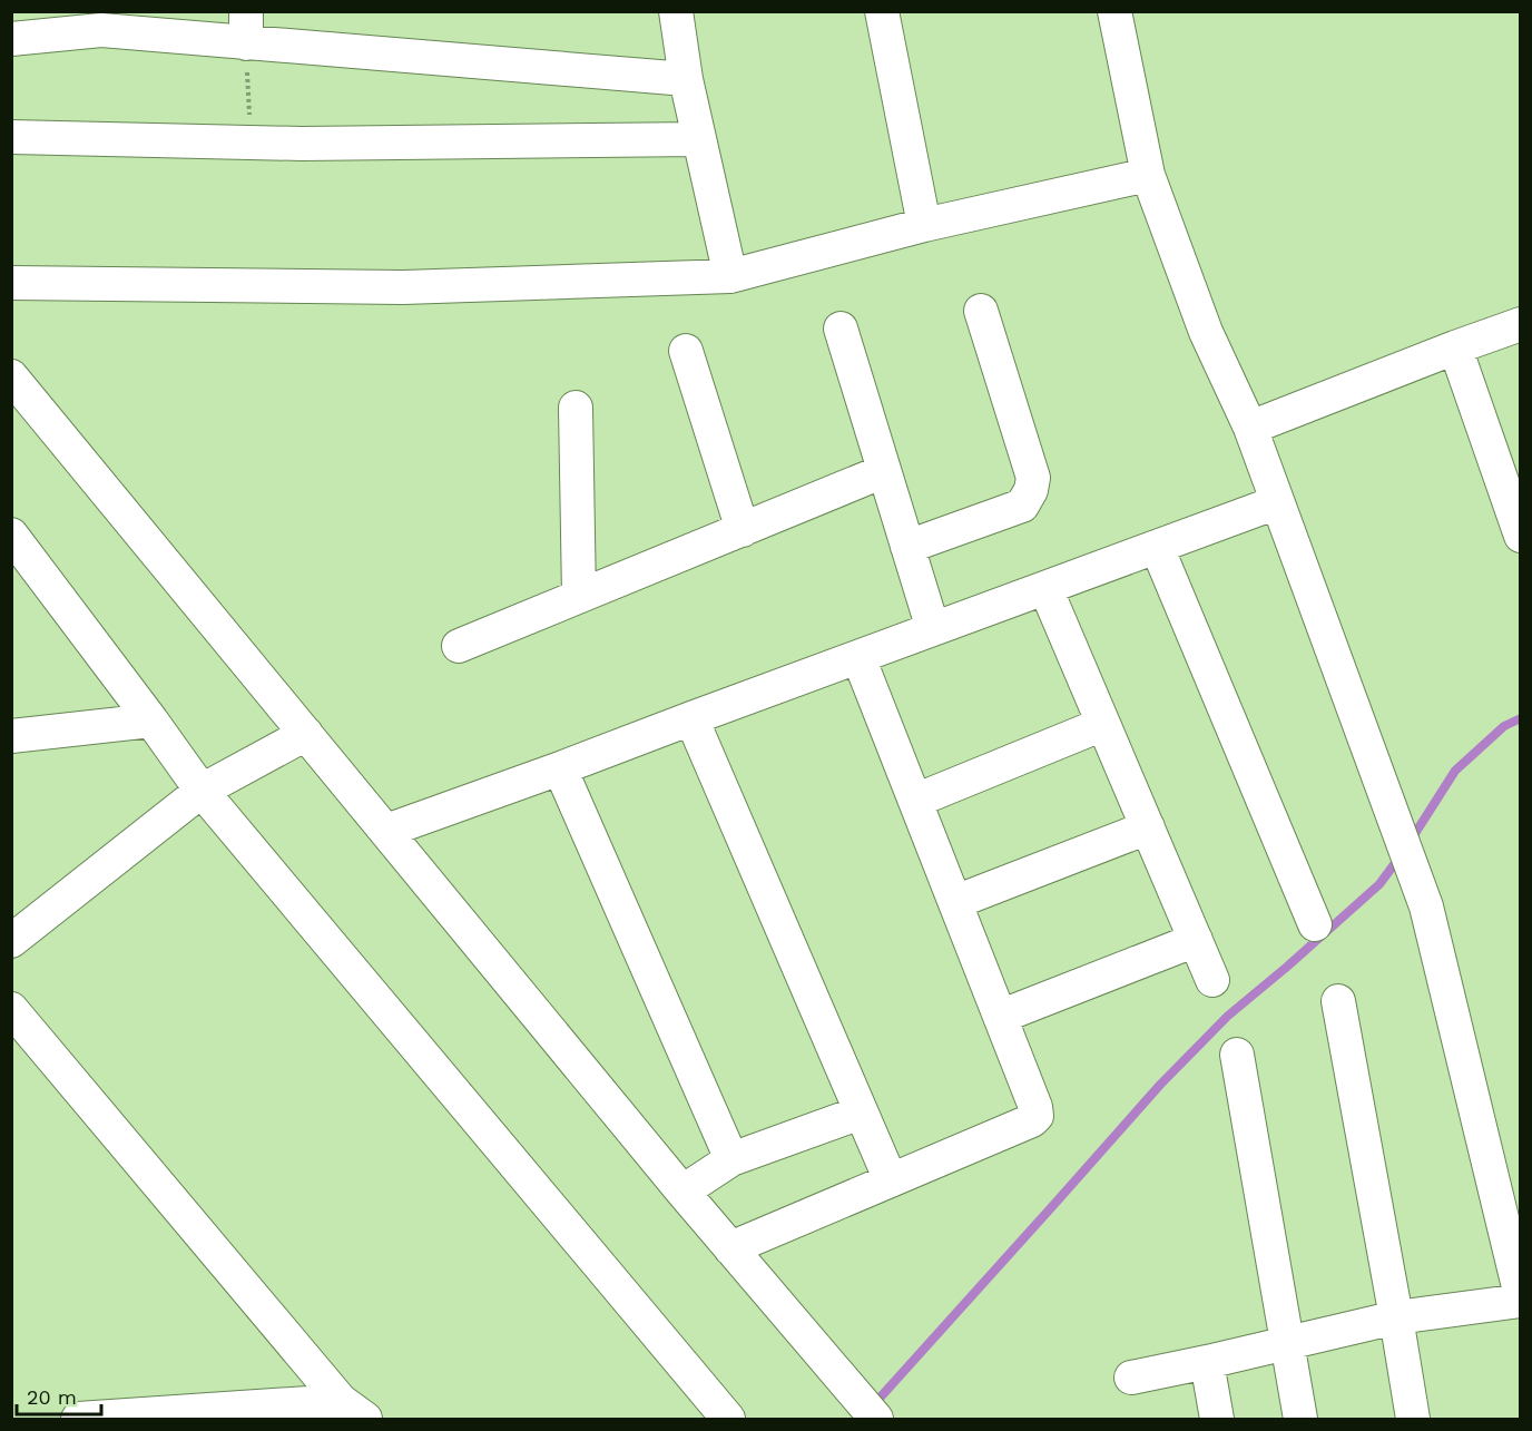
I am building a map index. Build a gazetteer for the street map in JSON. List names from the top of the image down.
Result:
{
  "scale_bar": "20 m"
}
